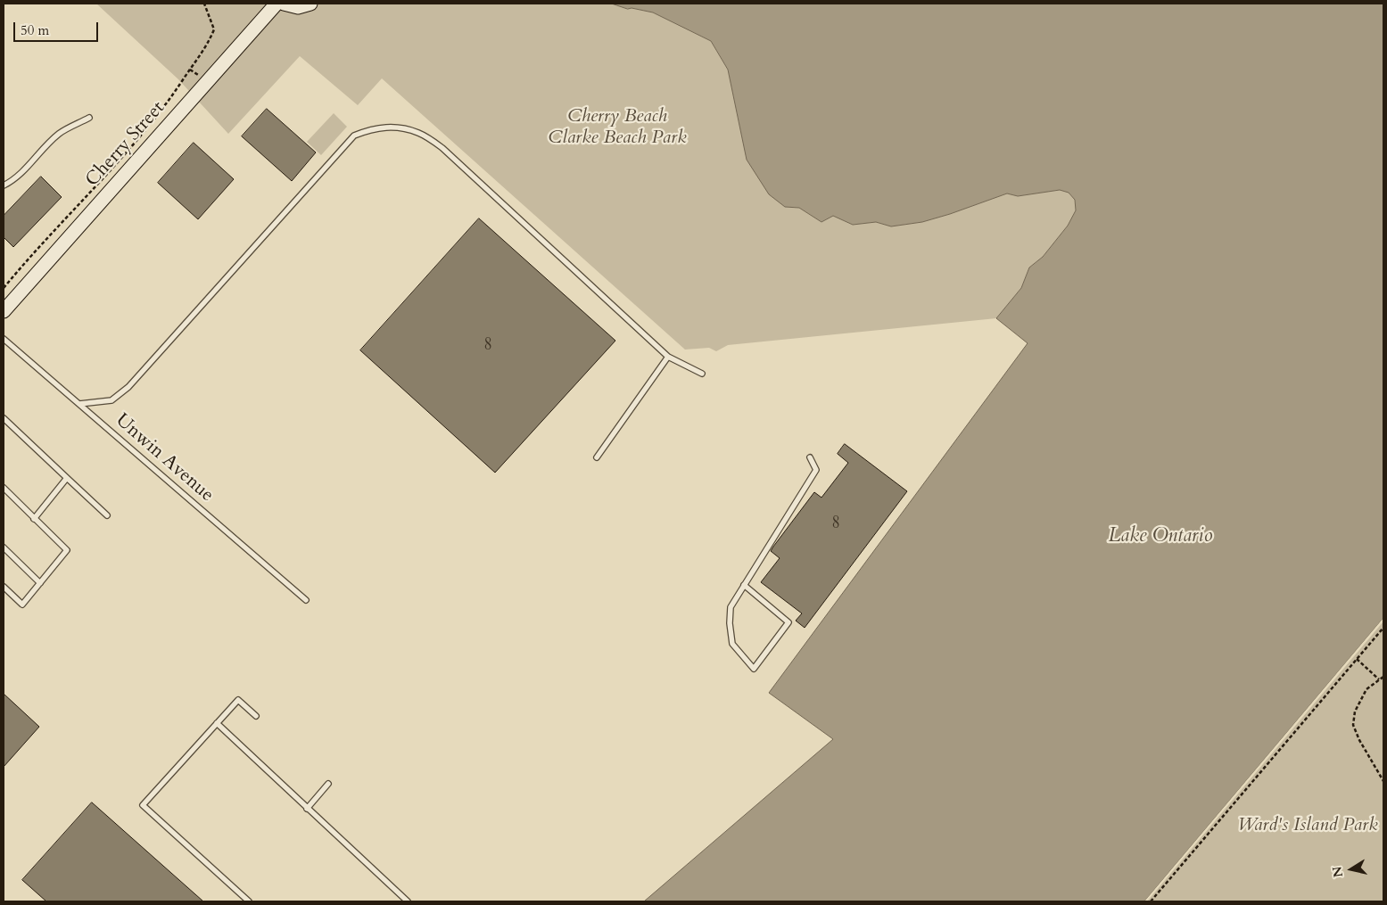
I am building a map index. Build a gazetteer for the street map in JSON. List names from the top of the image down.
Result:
{
  "streets": {
    "street": ["Cherry Street"],
    "lane": ["Unwin Avenue"]
  },
  "water": ["Lake Ontario"],
  "parks": ["Cherry Beach Clarke Beach Park", "Ward's Island Park"],
  "house_numbers": ["8", "8"],
  "scale_bar": "50 m",
  "north": "left"
}
